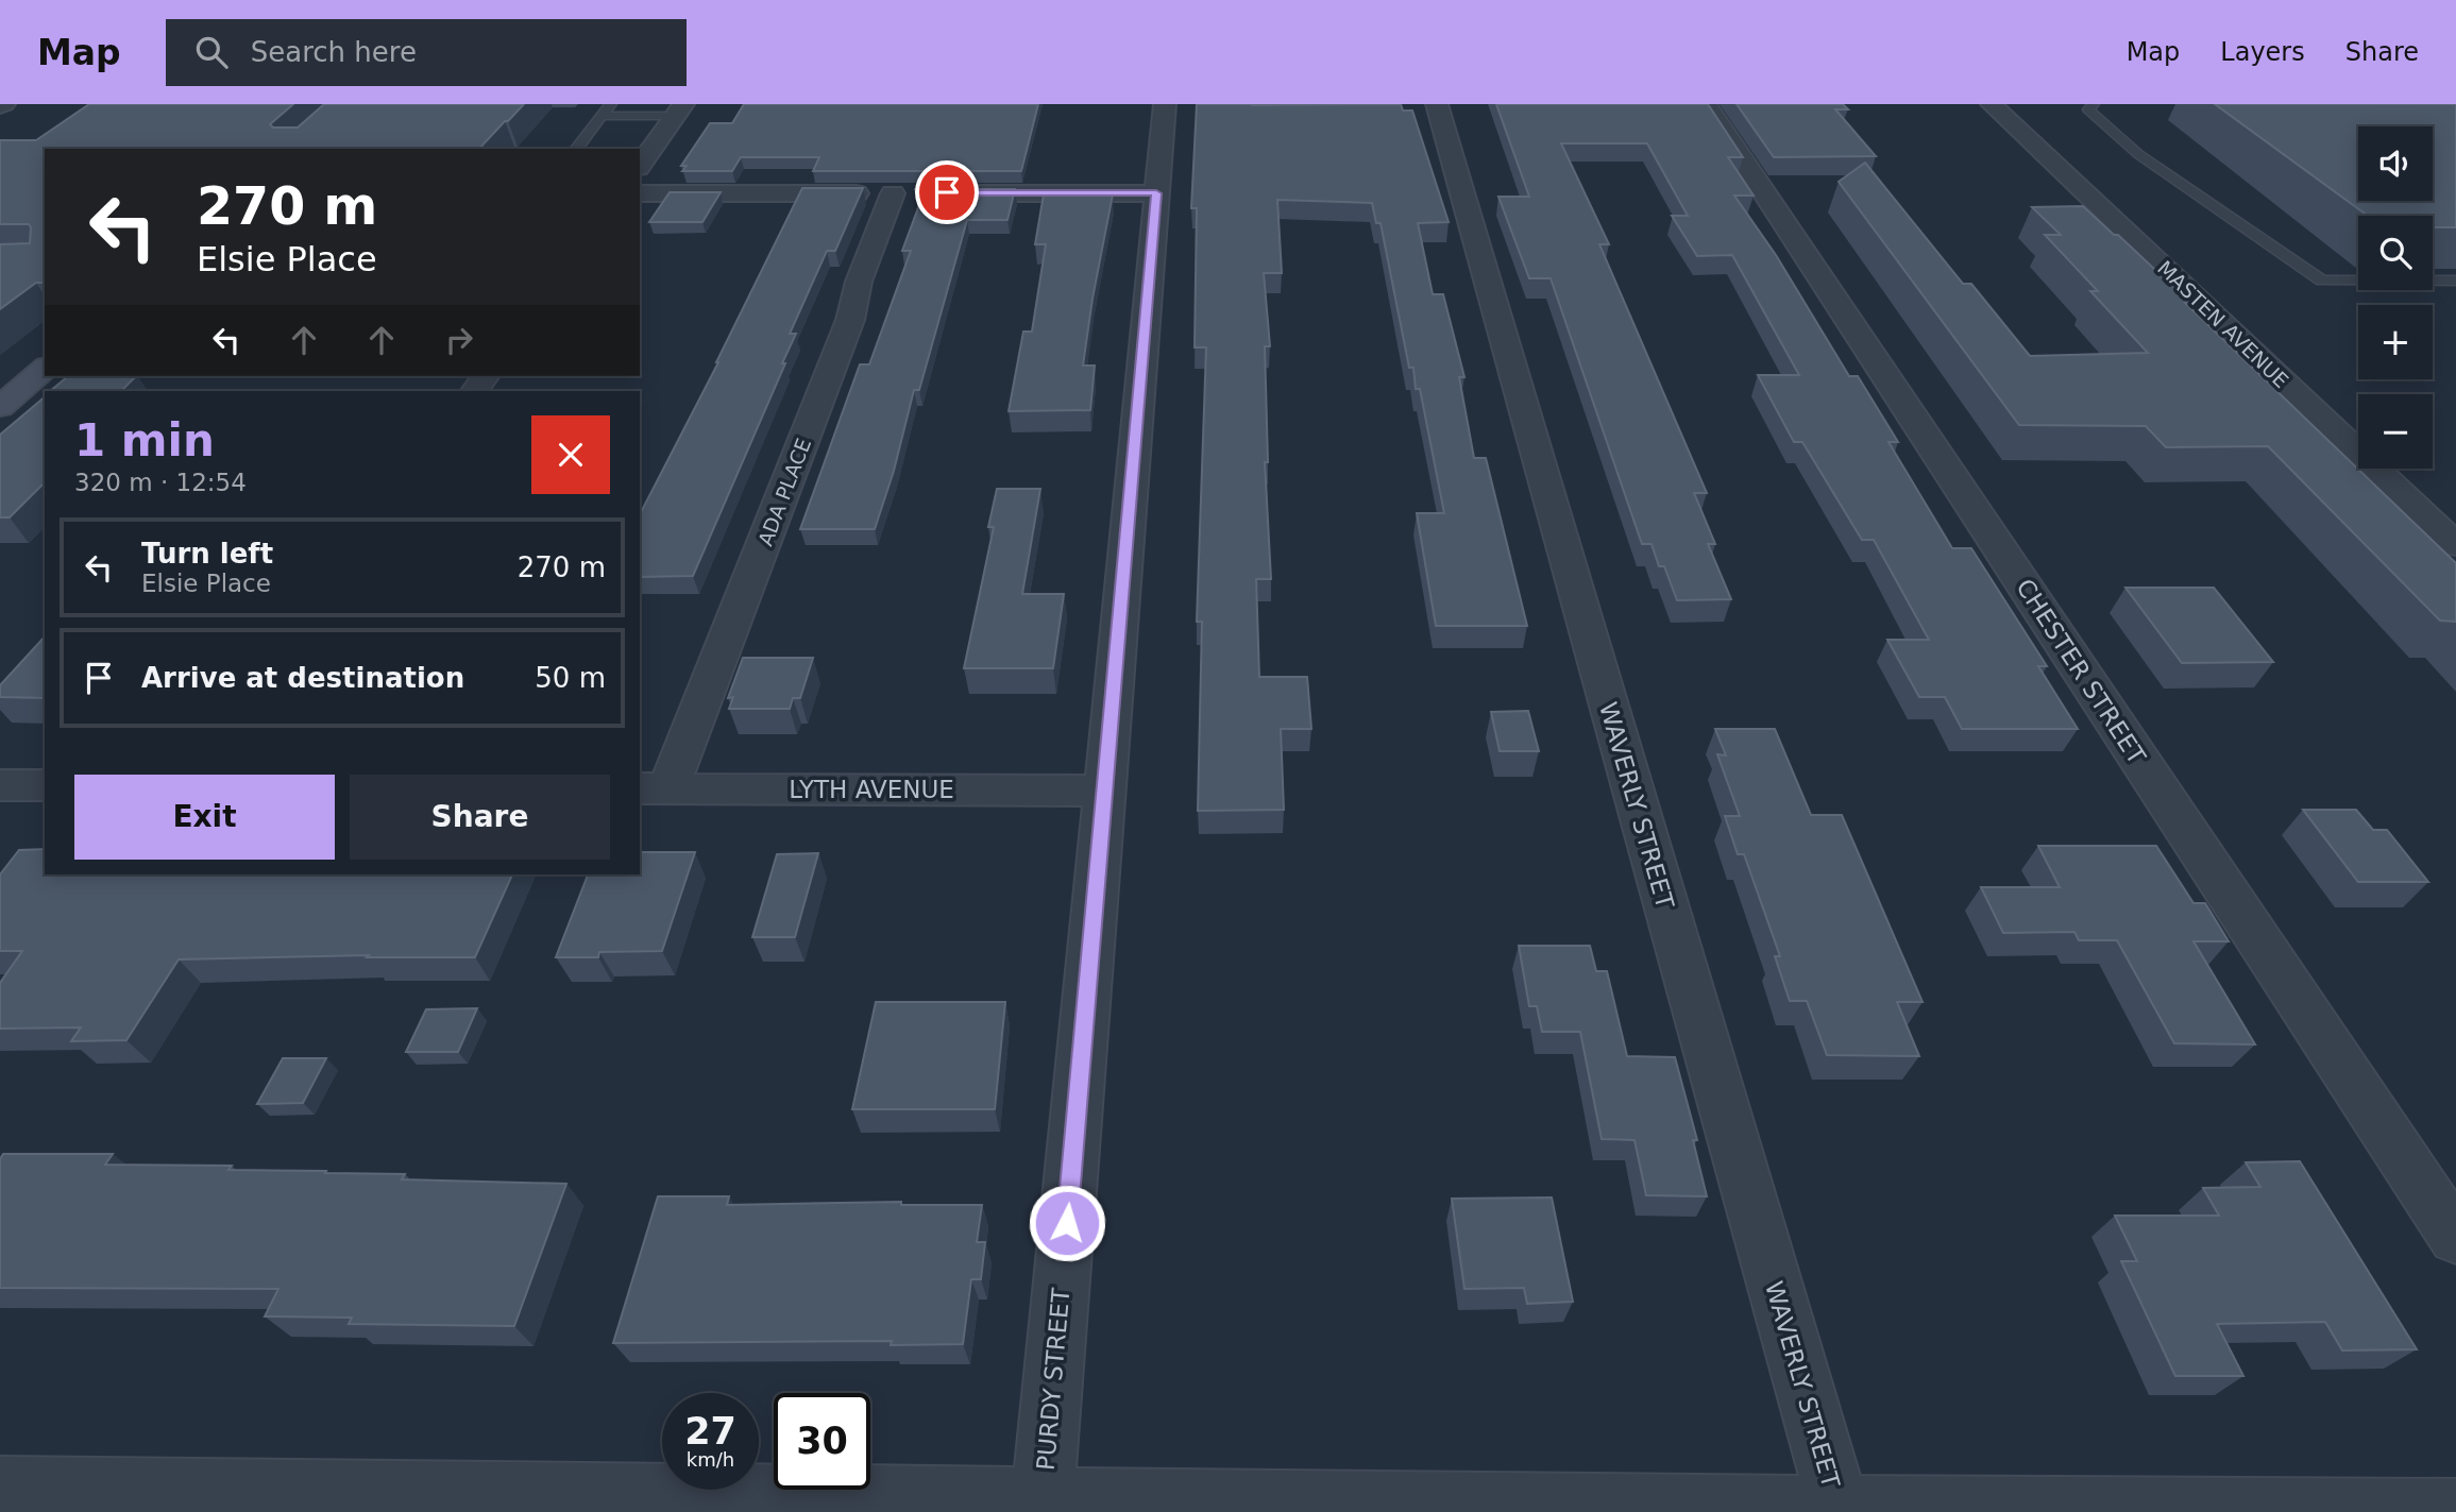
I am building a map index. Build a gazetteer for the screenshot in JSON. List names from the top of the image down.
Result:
{
  "streets": {
    "street": [
      "MASTEN AVENUE",
      "ADA PLACE",
      "CHESTER STREET",
      "LYTH AVENUE",
      "WAVERLY STREET",
      "PURDY STREET"
    ]
  },
  "crossings": [
    ["ADA PLACE", "LYTH AVENUE"],
    ["LYTH AVENUE", "PURDY STREET"]
  ],
  "page": {
    "header": "Map",
    "search": "Search here",
    "nav": ["Map", "Layers", "Share"],
    "map_buttons": ["+", "−"],
    "turn": ["270 m", "Elsie Place"],
    "heading": ["1 min", "320 m · 12:54"],
    "list": [
      {
        "name": "Turn left",
        "note": "Elsie Place",
        "value": "270 m"
      },
      {
        "name": "Arrive at destination",
        "value": "50 m"
      }
    ],
    "buttons": ["Exit", "Share"],
    "speed": "27 km/h",
    "limit": "30"
  }
}
